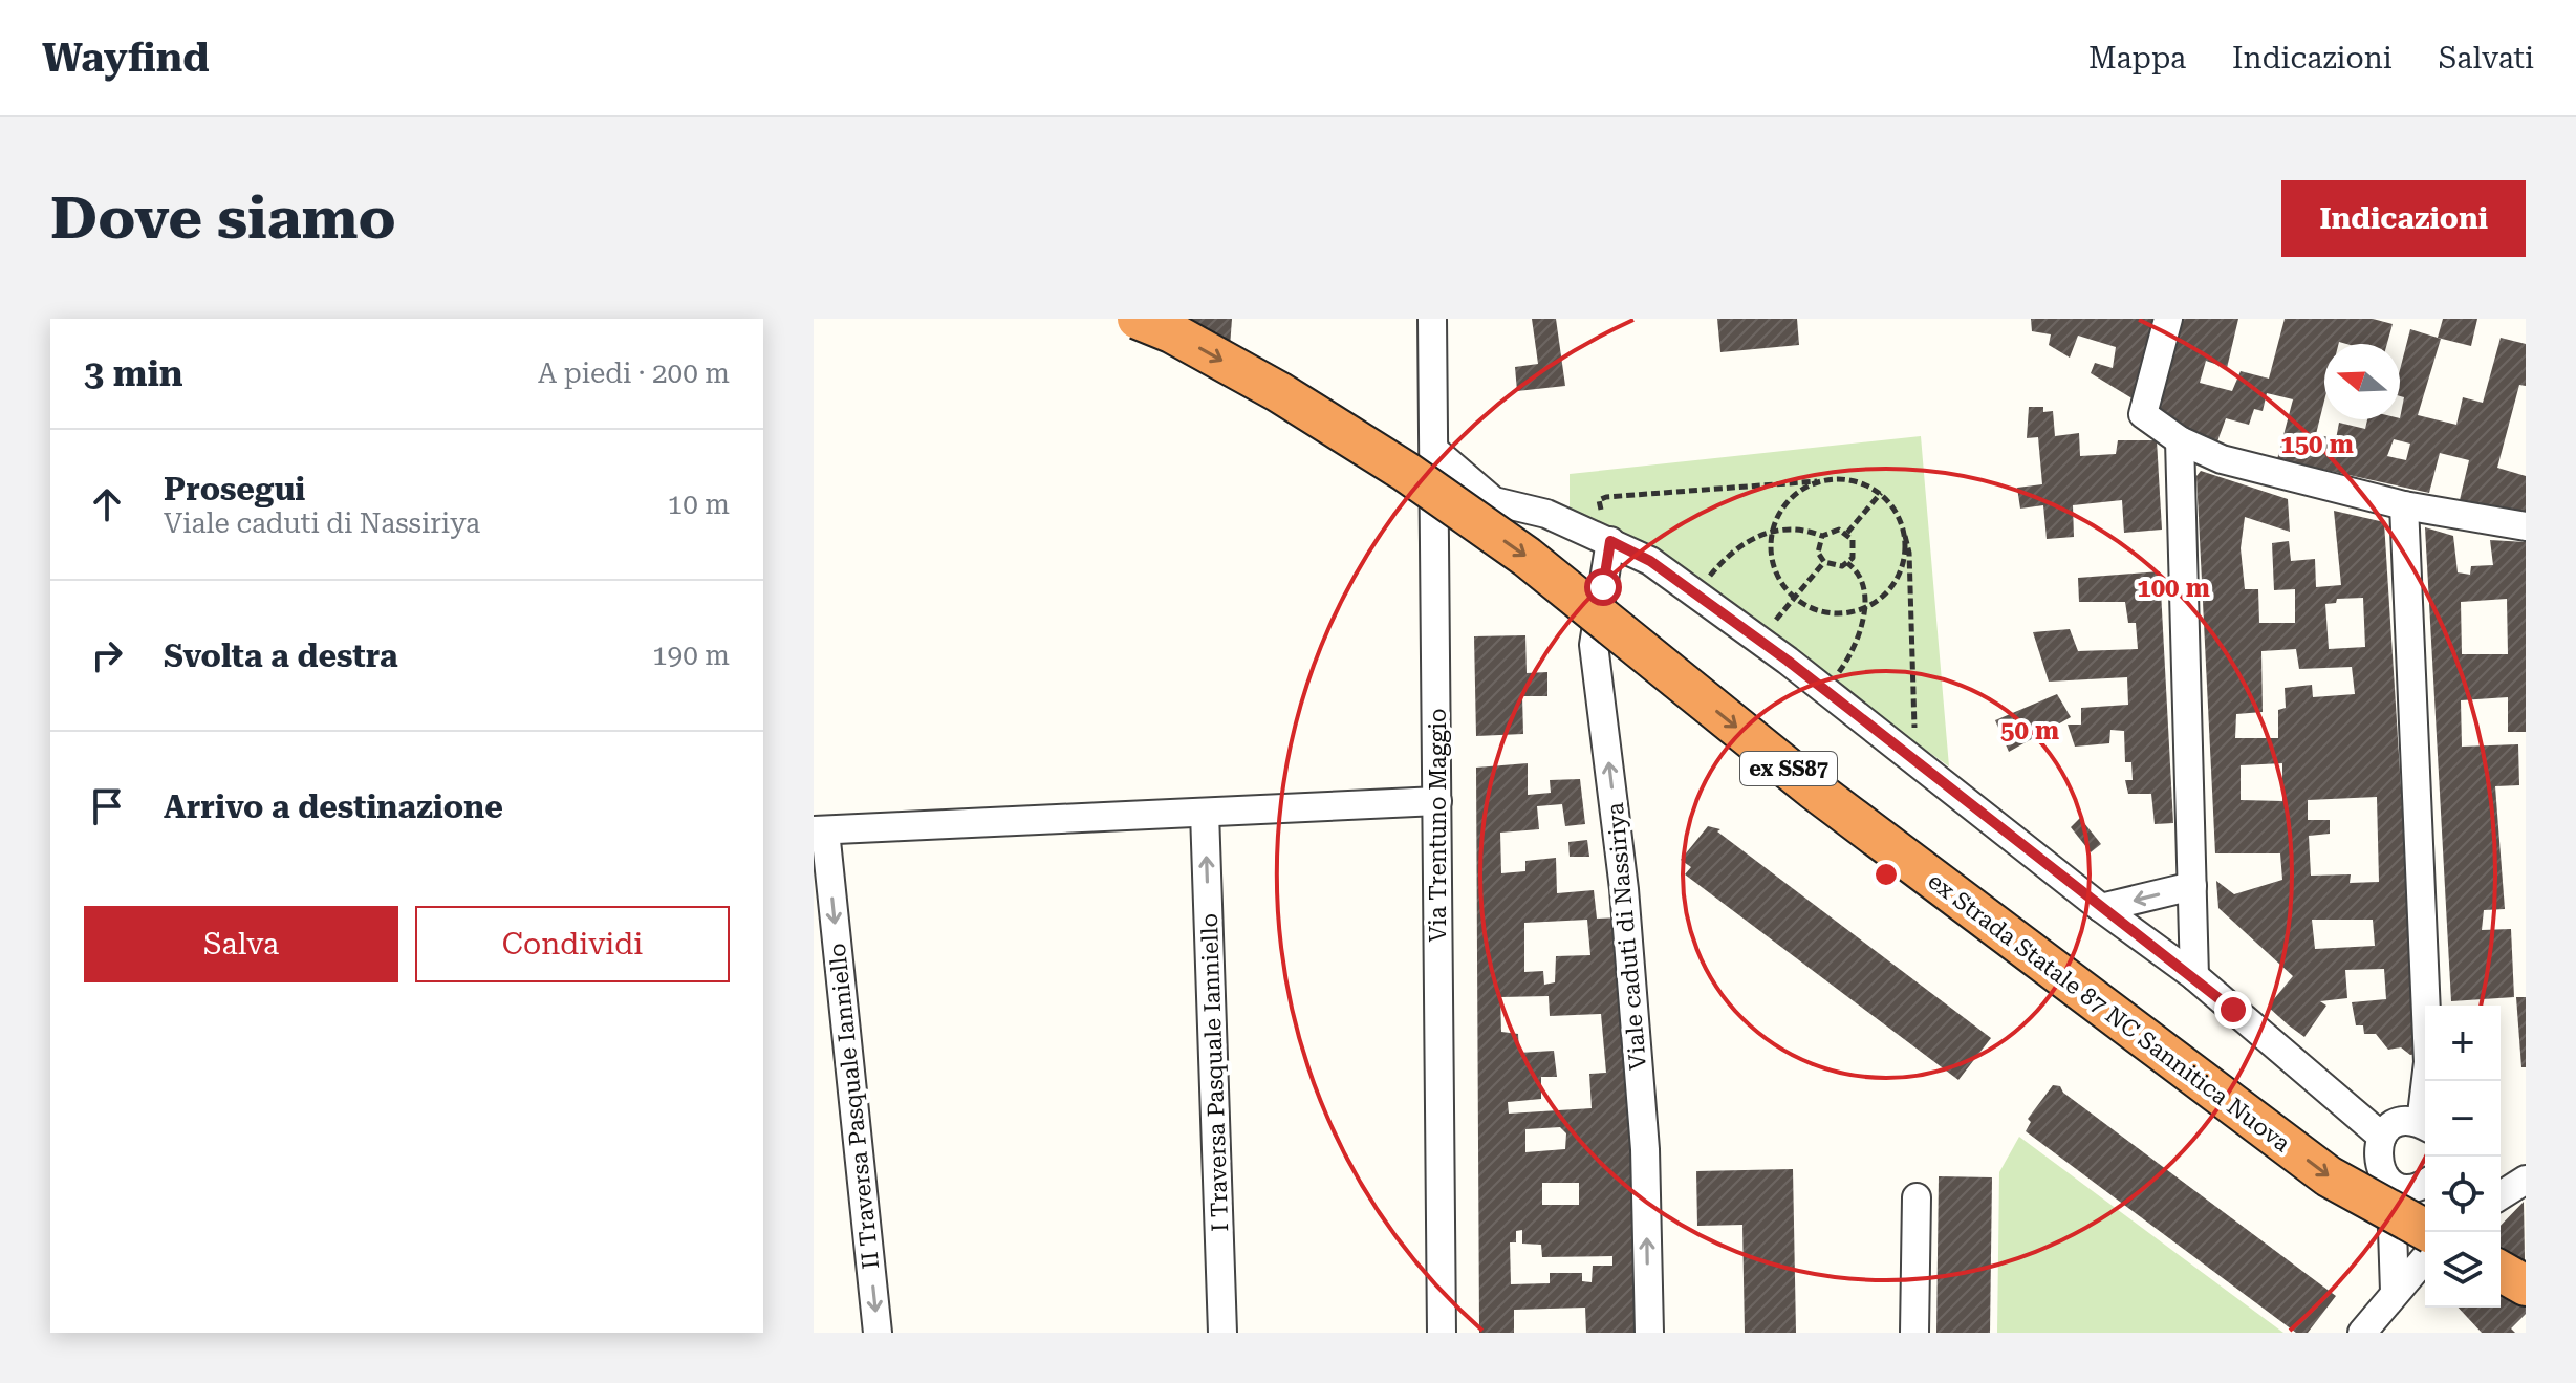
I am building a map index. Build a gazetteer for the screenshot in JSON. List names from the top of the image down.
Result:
{
  "streets": {
    "highway": ["ex SS87", "ex Strada Statale 87 NC Sannitica Nuova"],
    "street": [
      "Via Trentuno Maggio",
      "Viale caduti di Nassiriya",
      "I Traversa Pasquale Ianniello",
      "II Traversa Pasquale Ianniello"
    ]
  },
  "one_way": [
    "Viale caduti di Nassiriya",
    "ex Strada Statale 87 NC Sannitica Nuova",
    "I Traversa Pasquale Ianniello",
    "II Traversa Pasquale Ianniello"
  ],
  "north": "left",
  "page": {
    "header": "Wayfind",
    "nav": ["Mappa", "Indicazioni", "Salvati"],
    "buttons": [
      "Indicazioni",
      ["Salva", "Condividi"]
    ],
    "title": "Dove siamo",
    "heading": ["3 min", "A piedi · 200 m"],
    "list": [
      ["Prosegui", "Viale caduti di Nassiriya", "10 m"],
      ["Svolta a destra", "190 m"],
      "Arrivo a destinazione"
    ],
    "map_buttons": ["+", "−"]
  },
  "rings": ["150 m", "100 m", "50 m"]
}
